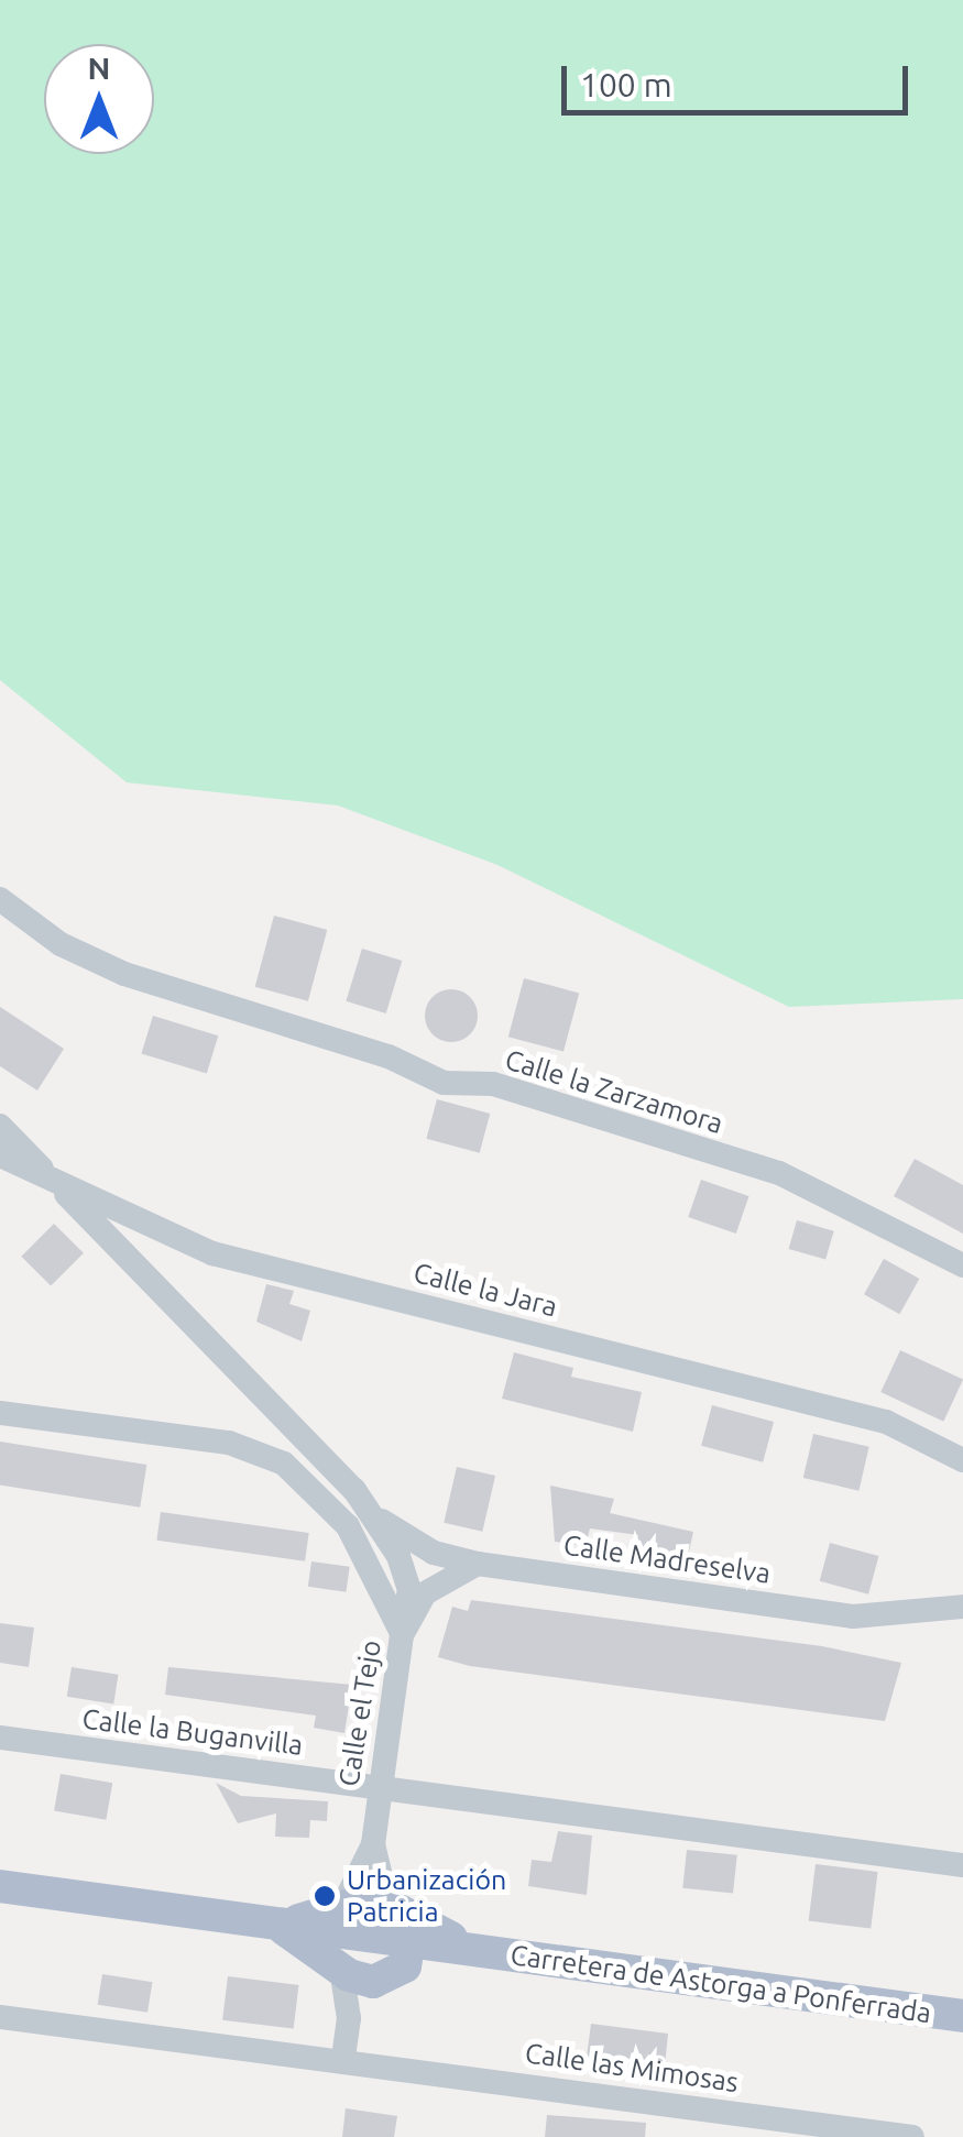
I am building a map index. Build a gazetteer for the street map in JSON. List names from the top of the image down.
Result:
{
  "streets": {
    "main road": ["Carretera de Astorga a Ponferrada"],
    "street": [
      "Calle la Zarzamora",
      "Calle la Jara",
      "Calle Madreselva",
      "Calle el Tejo",
      "Calle la Buganvilla",
      "Calle las Mimosas"
    ]
  },
  "crossings": [
    ["Calle la Jara", "Calle Madreselva"],
    ["Calle Madreselva", "Calle el Tejo"],
    ["Calle el Tejo", "Calle la Buganvilla"]
  ],
  "places": ["Urbanización Patricia"],
  "scale_bar": "100 m",
  "north": "top"
}
